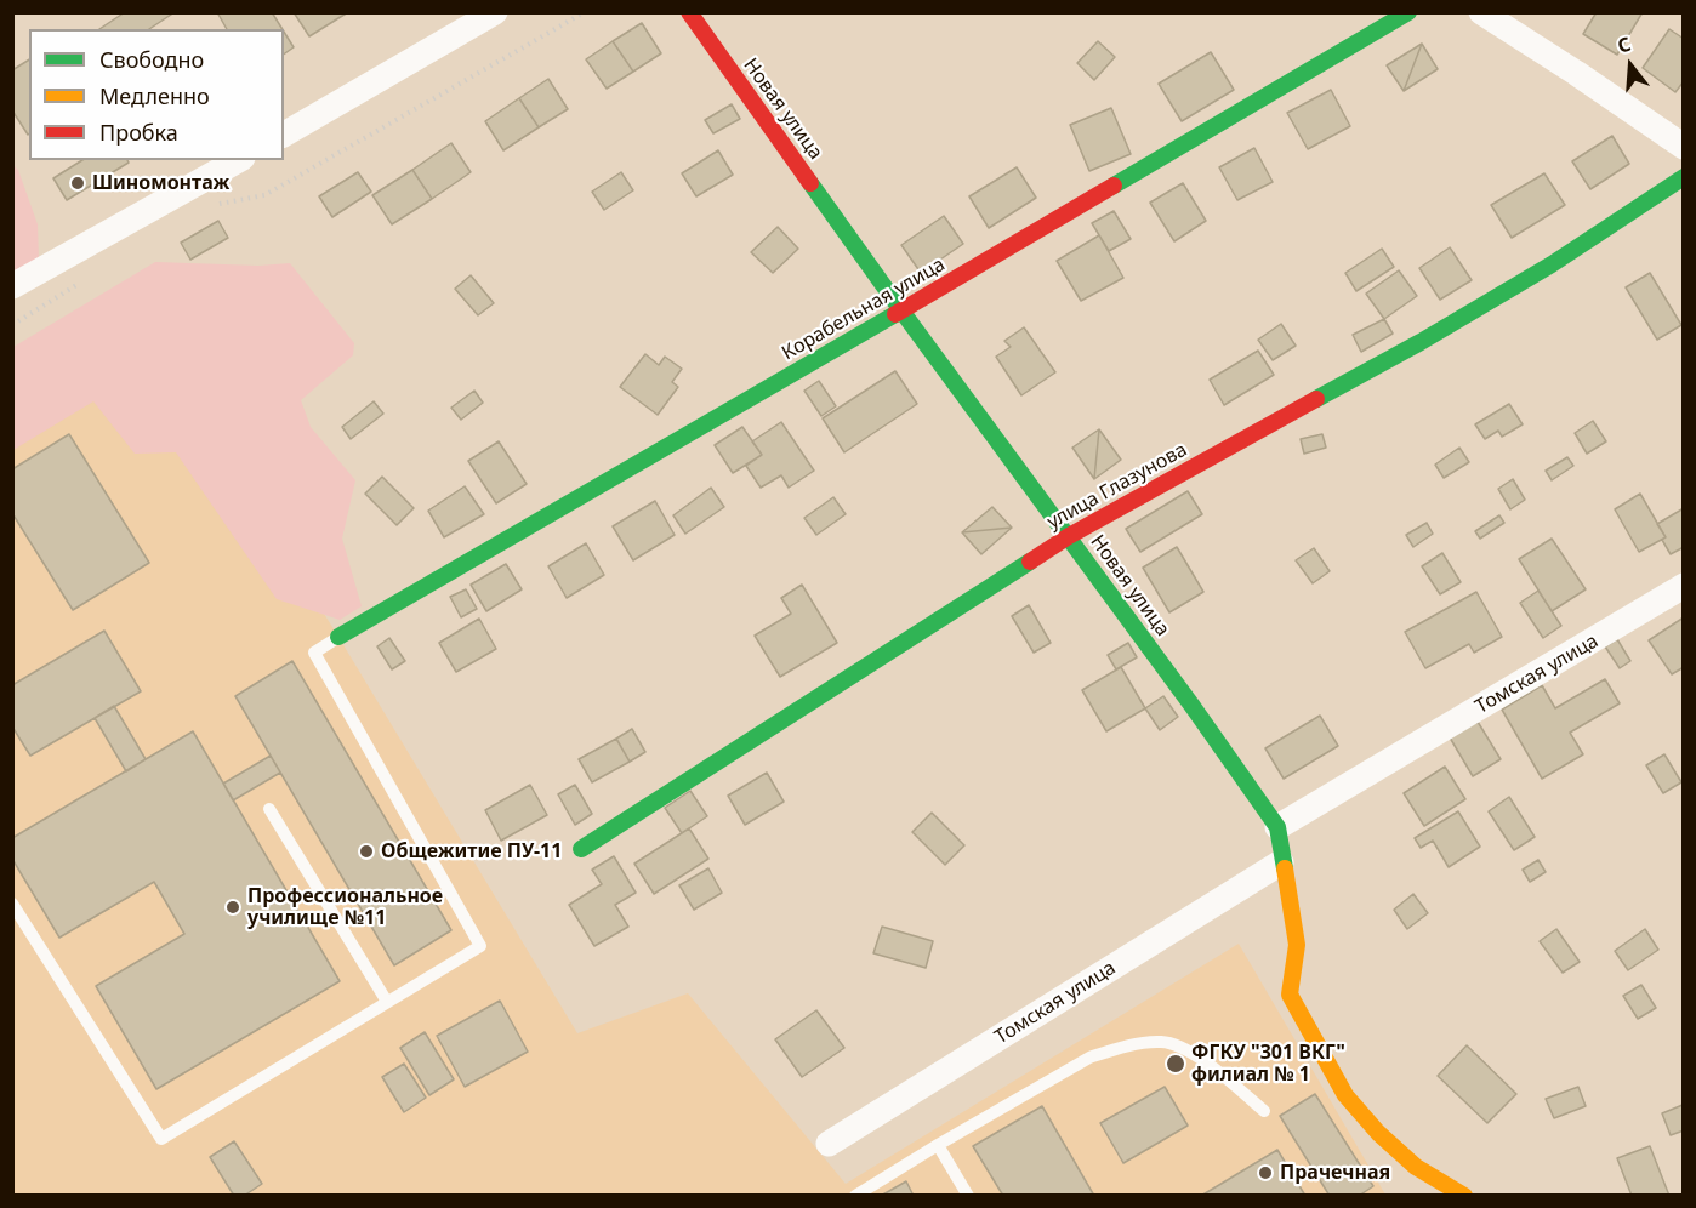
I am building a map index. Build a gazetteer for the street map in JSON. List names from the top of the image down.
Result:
{
  "streets": {
    "street": [
      "Новая улица",
      "Корабельная улица",
      "улица Глазунова",
      "Томская улица"
    ]
  },
  "crossings": [
    ["Новая улица", "Корабельная улица"],
    ["Новая улица", "улица Глазунова"],
    ["Новая улица", "Томская улица"]
  ],
  "places": [
    "Шиномонтаж",
    "Общежитие ПУ-11",
    "Профессиональное училище №11",
    "ФГКУ \"301 ВКГ\" филиал № 1",
    "Прачечная"
  ],
  "legend": ["Свободно", "Медленно", "Пробка"],
  "north": "top"
}
